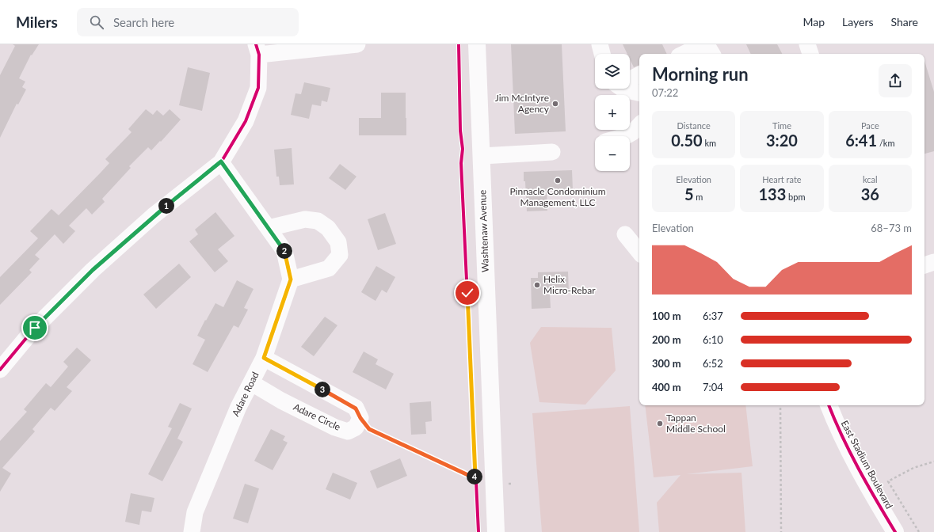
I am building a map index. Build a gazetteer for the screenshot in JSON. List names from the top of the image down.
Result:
{
  "streets": {
    "main road": ["Washtenaw Avenue", "East Stadium Boulevard"],
    "street": ["Adare Road", "Adare Circle"]
  },
  "crossings": [
    ["Adare Road", "Adare Circle"]
  ],
  "places": [
    "Jim McIntyre Agency",
    "Pinnacle Condominium Management, LLC",
    "Helix Micro-Rebar",
    "Tappan Middle School"
  ],
  "page": {
    "header": "Milers",
    "search": "Search here",
    "nav": ["Map", "Layers", "Share"],
    "map_buttons": ["+", "−"],
    "heading": ["Morning run", "07:22"],
    "stats": [
      ["Distance", "0.50 km"],
      ["Time", "3:20"],
      ["Pace", "6:41 /km"],
      ["Elevation", "5 m"],
      ["Heart rate", "133 bpm"],
      ["kcal", "36"]
    ],
    "pins": [
      "1",
      "2",
      "3",
      "4"
    ],
    "chart": ["Elevation", "68–73 m"],
    "list": [
      {
        "name": "100 m",
        "note": "6:37"
      },
      {
        "name": "200 m",
        "note": "6:10"
      },
      {
        "name": "300 m",
        "note": "6:52"
      },
      {
        "name": "400 m",
        "note": "7:04"
      }
    ]
  }
}
